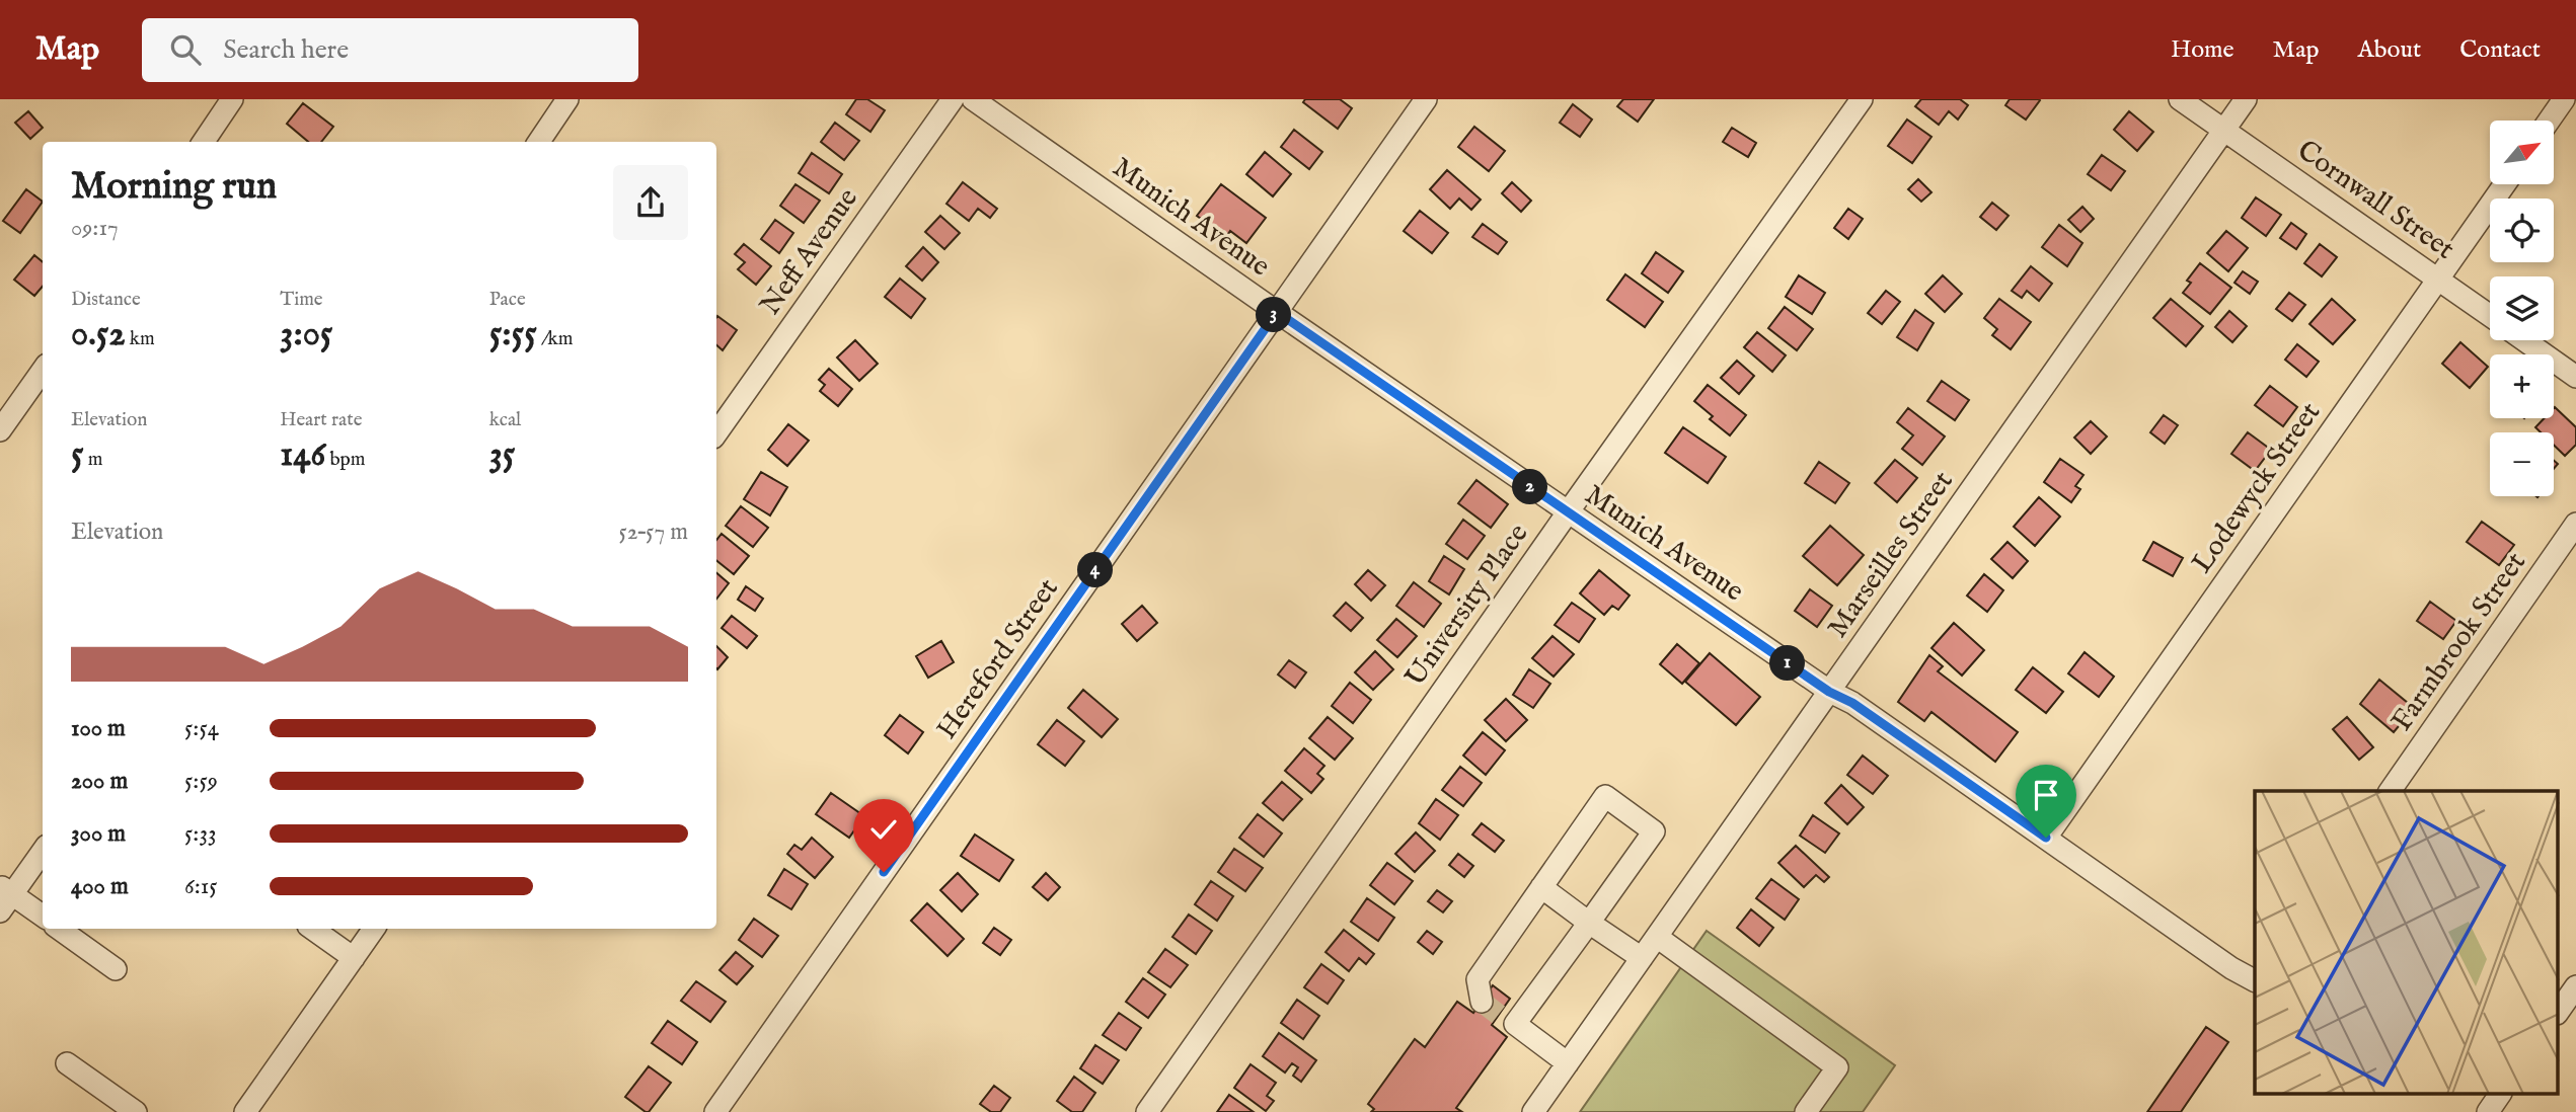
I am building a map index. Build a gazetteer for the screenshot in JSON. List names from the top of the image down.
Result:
{
  "streets": {
    "street": [
      "Cornwall Street",
      "Munich Avenue",
      "Neff Avenue",
      "Lodewyck Street",
      "Marseilles Street",
      "University Place",
      "Farmbrook Street",
      "Hereford Street"
    ]
  },
  "crossings": [
    ["Cornwall Street", "Lodewyck Street"],
    ["Cornwall Street", "Marseilles Street"],
    ["Munich Avenue", "Lodewyck Street"],
    ["Munich Avenue", "Marseilles Street"],
    ["Munich Avenue", "University Place"],
    ["Munich Avenue", "Hereford Street"]
  ],
  "north": "top right",
  "page": {
    "header": "Map",
    "search": "Search here",
    "nav": [
      "Home",
      "Map",
      "About",
      "Contact"
    ],
    "map_buttons": ["+", "−"],
    "heading": ["Morning run", "09:17"],
    "stats": [
      ["Distance", "0.52 km"],
      ["Time", "3:05"],
      ["Pace", "5:55 /km"],
      ["Elevation", "5 m"],
      ["Heart rate", "146 bpm"],
      ["kcal", "35"]
    ],
    "pins": [
      "3",
      "2",
      "4",
      "1"
    ],
    "chart": ["Elevation", "52–57 m"],
    "list": [
      {
        "name": "100 m",
        "note": "5:54"
      },
      {
        "name": "200 m",
        "note": "5:59"
      },
      {
        "name": "300 m",
        "note": "5:33"
      },
      {
        "name": "400 m",
        "note": "6:15"
      }
    ]
  }
}
